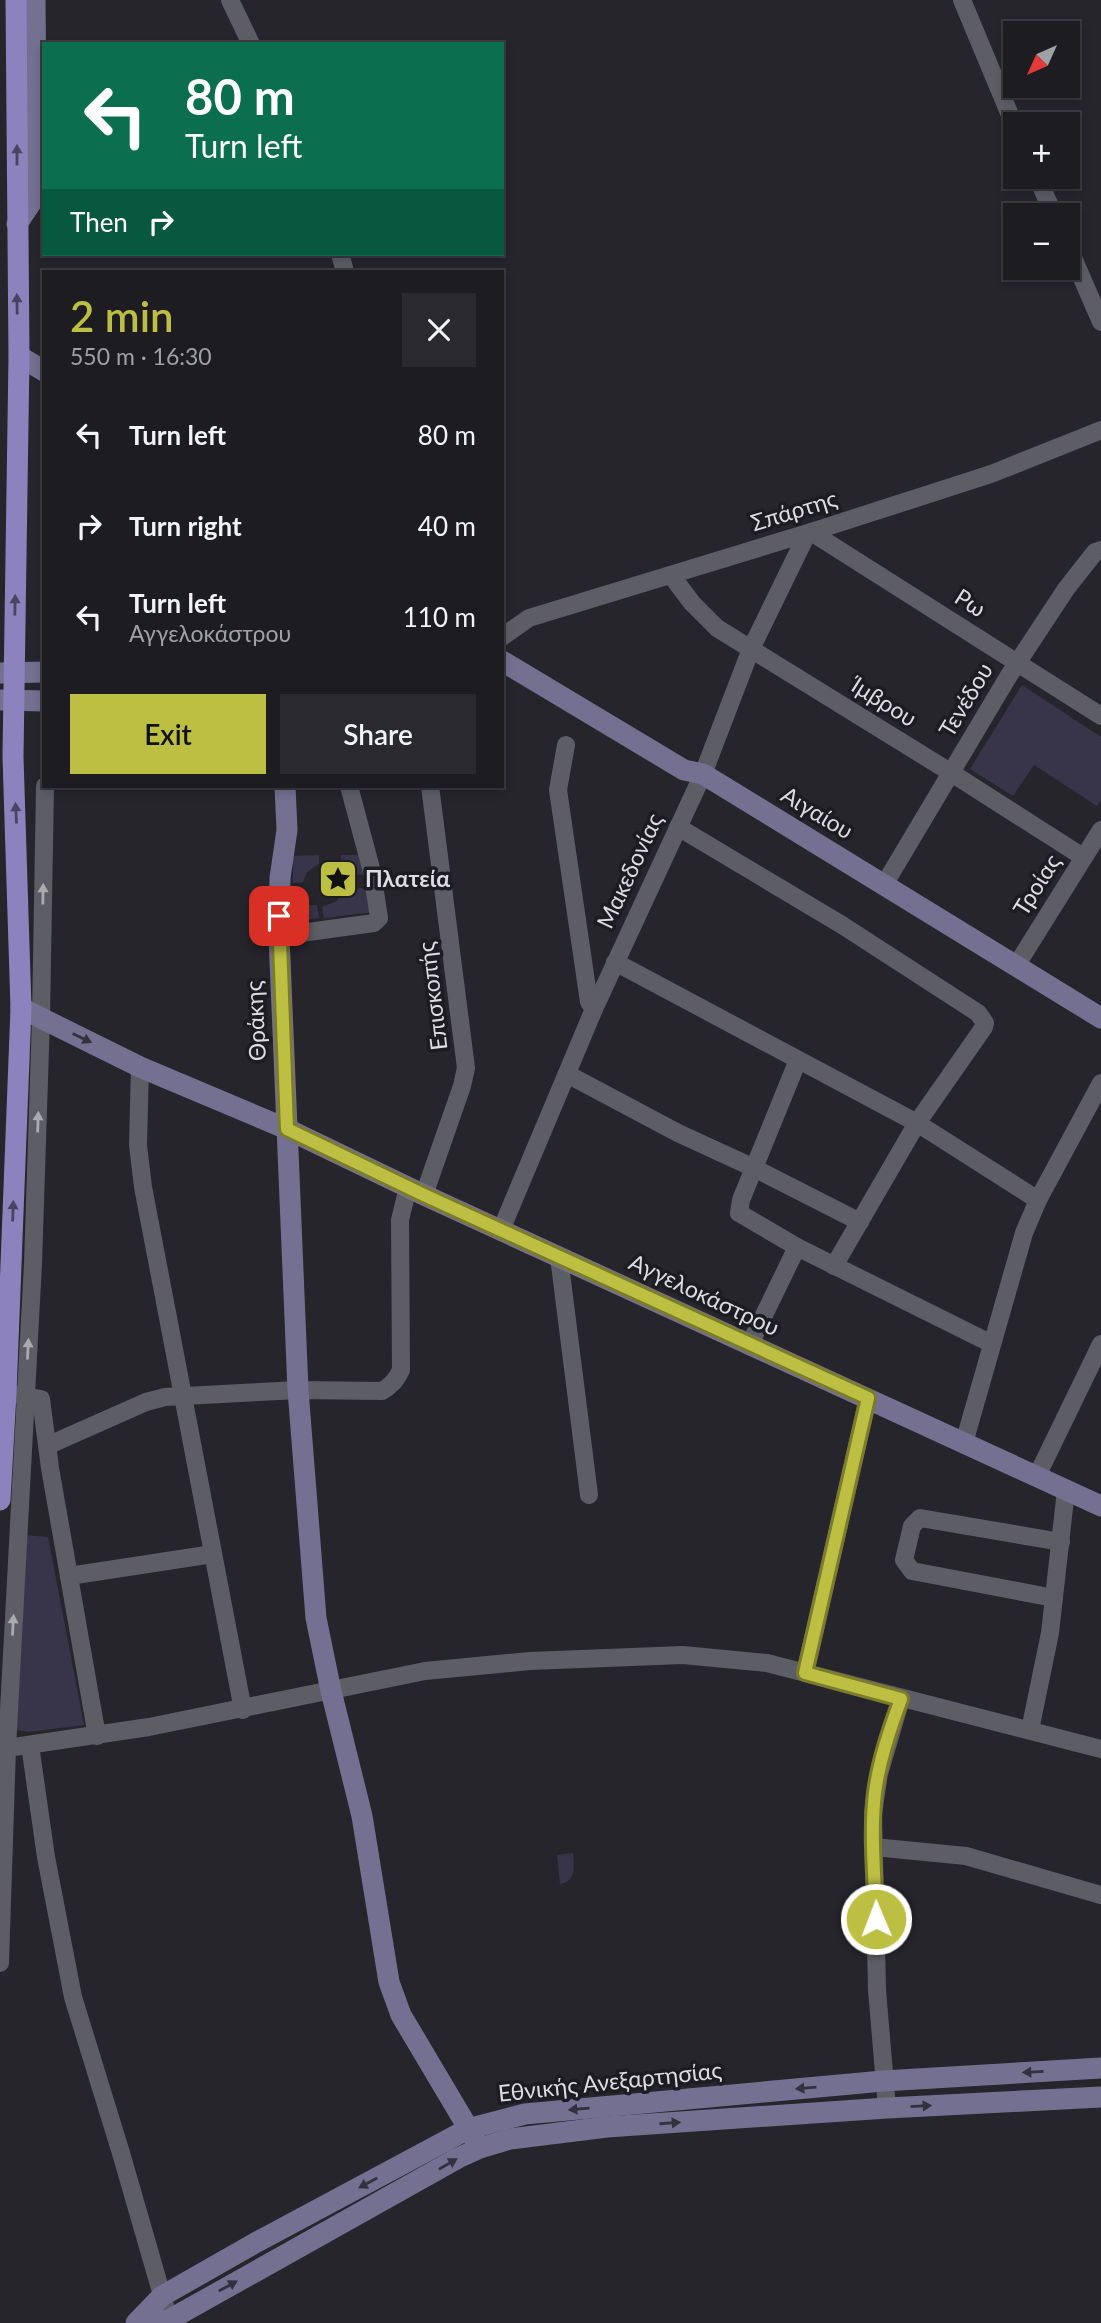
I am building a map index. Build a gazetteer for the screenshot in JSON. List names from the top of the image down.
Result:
{
  "streets": {
    "street": [
      "Σπάρτης",
      "Ρω",
      "Τενέδου",
      "Ίμβρου",
      "Αιγαίου",
      "Μακεδονίας",
      "Τροίας",
      "Επισκοπής",
      "Θράκης",
      "Αγγελοκάστρου",
      "Εθνικής Ανεξαρτησίας"
    ]
  },
  "crossings": [
    ["Σπάρτης", "Ρω"],
    ["Σπάρτης", "Ίμβρου"],
    ["Σπάρτης", "Μακεδονίας"],
    ["Ρω", "Τενέδου"],
    ["Ρω", "Μακεδονίας"],
    ["Τενέδου", "Ίμβρου"],
    ["Τενέδου", "Αιγαίου"],
    ["Ίμβρου", "Μακεδονίας"],
    ["Ίμβρου", "Τροίας"],
    ["Αιγαίου", "Μακεδονίας"],
    ["Αιγαίου", "Τροίας"],
    ["Μακεδονίας", "Αγγελοκάστρου"],
    ["Επισκοπής", "Θράκης"],
    ["Επισκοπής", "Αγγελοκάστρου"],
    ["Θράκης", "Αγγελοκάστρου"],
    ["Θράκης", "Εθνικής Ανεξαρτησίας"]
  ],
  "places": {
    "place": ["Πλατεία"]
  },
  "north": "bottom left",
  "page": {
    "map_buttons": ["+", "−"],
    "turn": ["80 m", "Turn left"],
    "then": "Then",
    "heading": ["2 min", "550 m · 16:30"],
    "list": [
      {
        "name": "Turn left",
        "value": "80 m"
      },
      {
        "name": "Turn right",
        "value": "40 m"
      },
      {
        "name": "Turn left",
        "note": "Αγγελοκάστρου",
        "value": "110 m"
      }
    ],
    "buttons": ["Exit", "Share"]
  }
}
